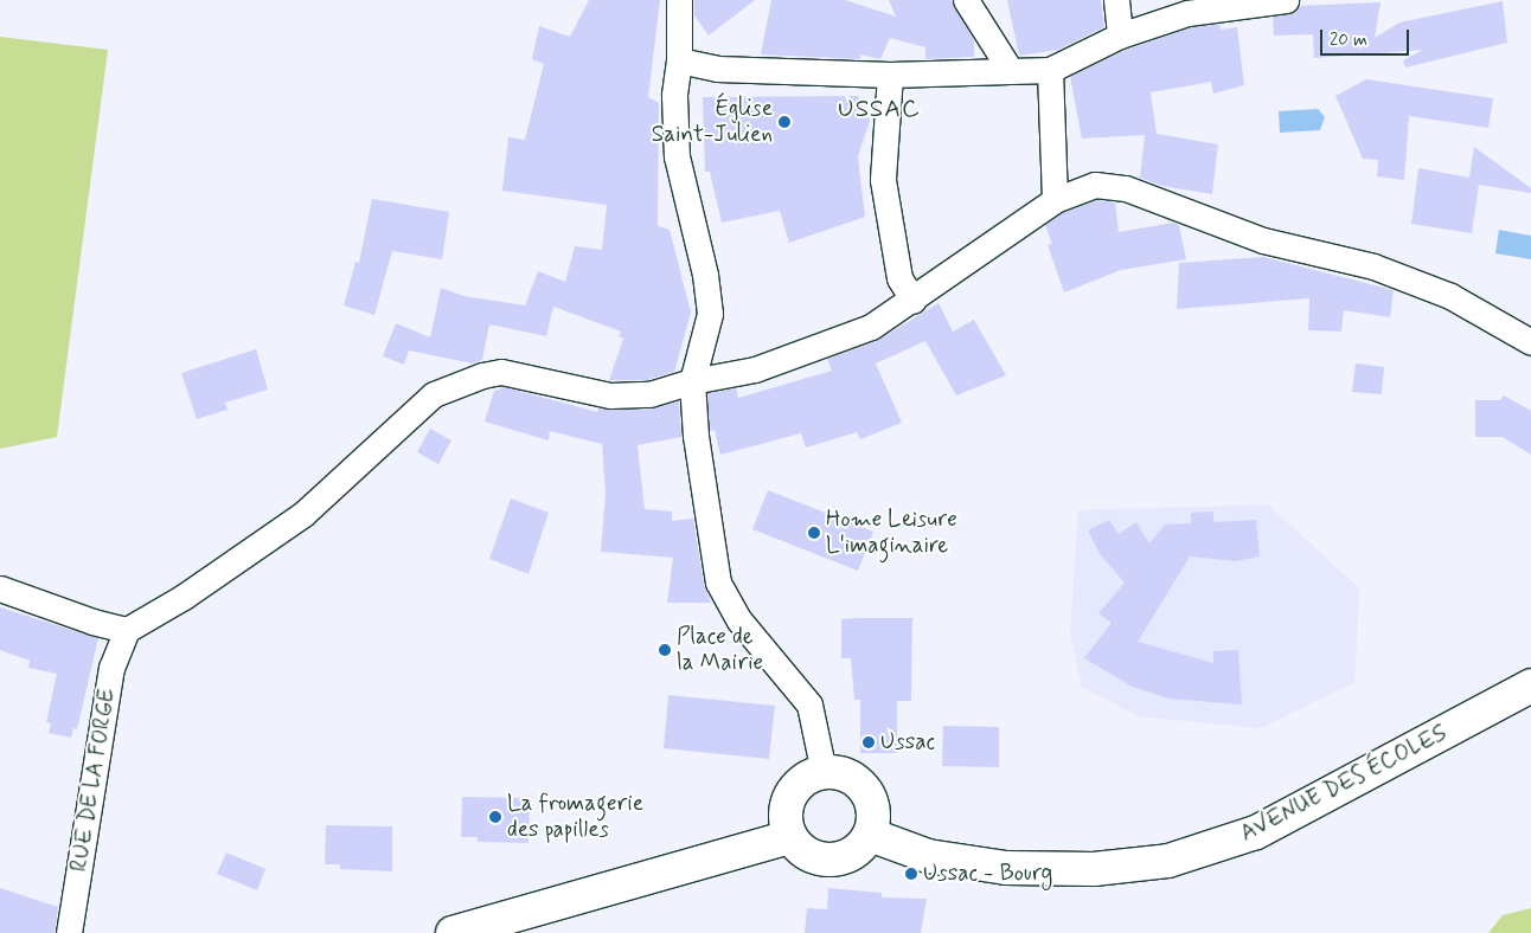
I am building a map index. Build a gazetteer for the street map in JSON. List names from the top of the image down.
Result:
{
  "streets": {
    "street": ["RUE DE LA FORGE", "AVENUE DES ÉCOLES"]
  },
  "districts": ["USSAC"],
  "places": [
    "Église Saint-Julien",
    "Home Leisure L'imaginaire",
    "Place de la Mairie",
    "Ussac",
    "La fromagerie des papilles",
    "Ussac - Bourg"
  ],
  "scale_bar": "20 m"
}
